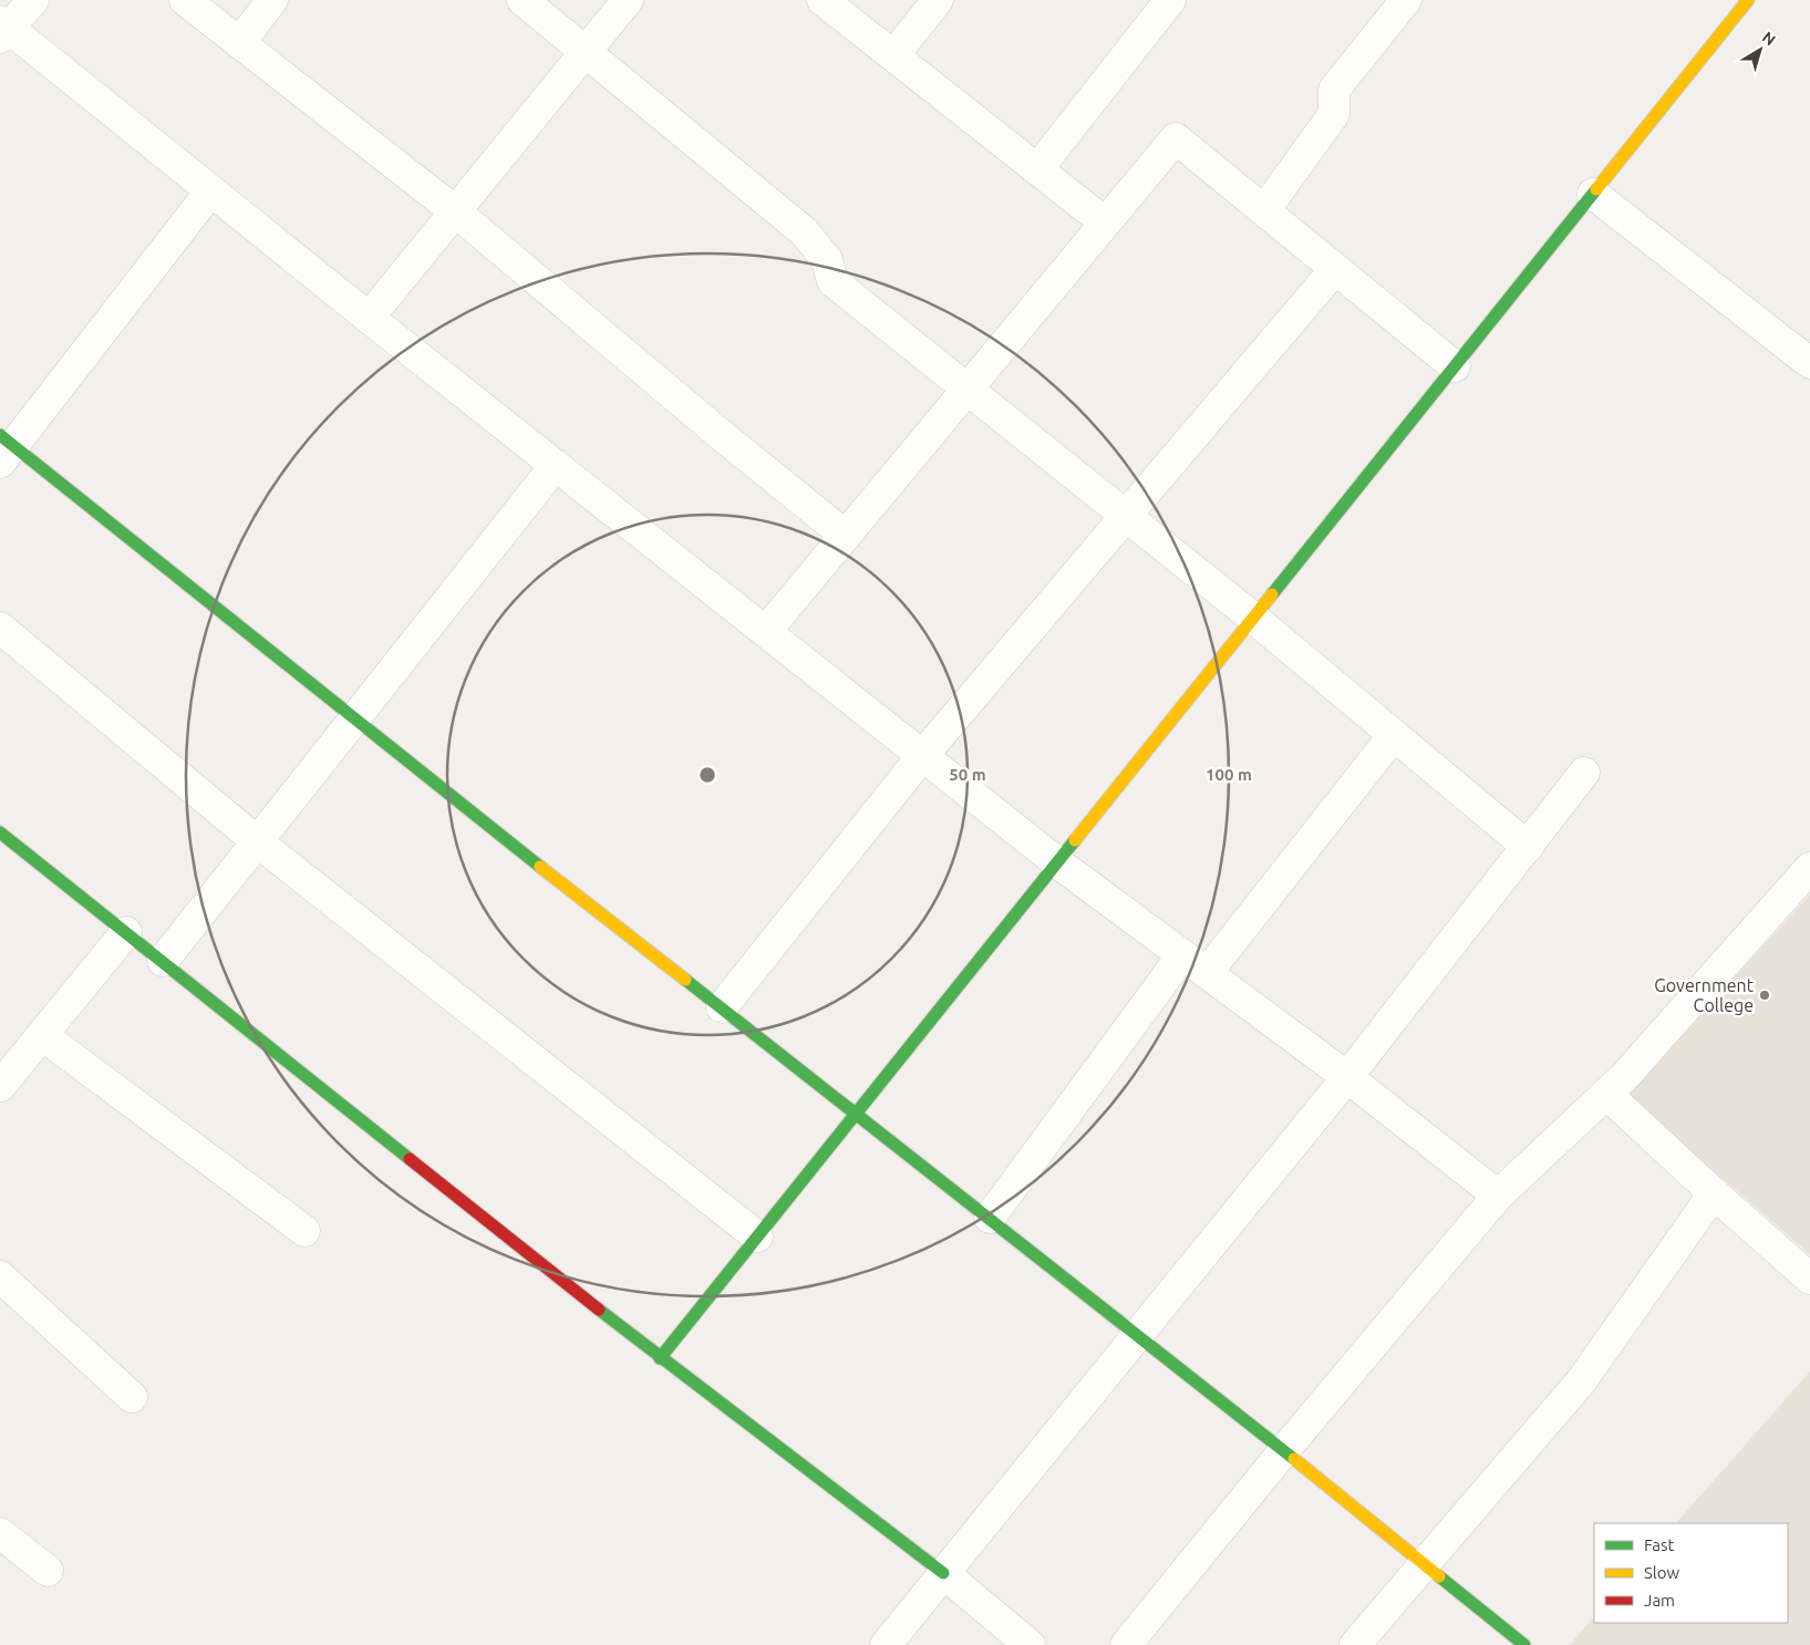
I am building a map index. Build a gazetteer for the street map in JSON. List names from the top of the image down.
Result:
{
  "places": ["Government College"],
  "legend": ["Fast", "Slow", "Jam"],
  "north": "top right",
  "rings": ["50 m", "100 m"]
}
